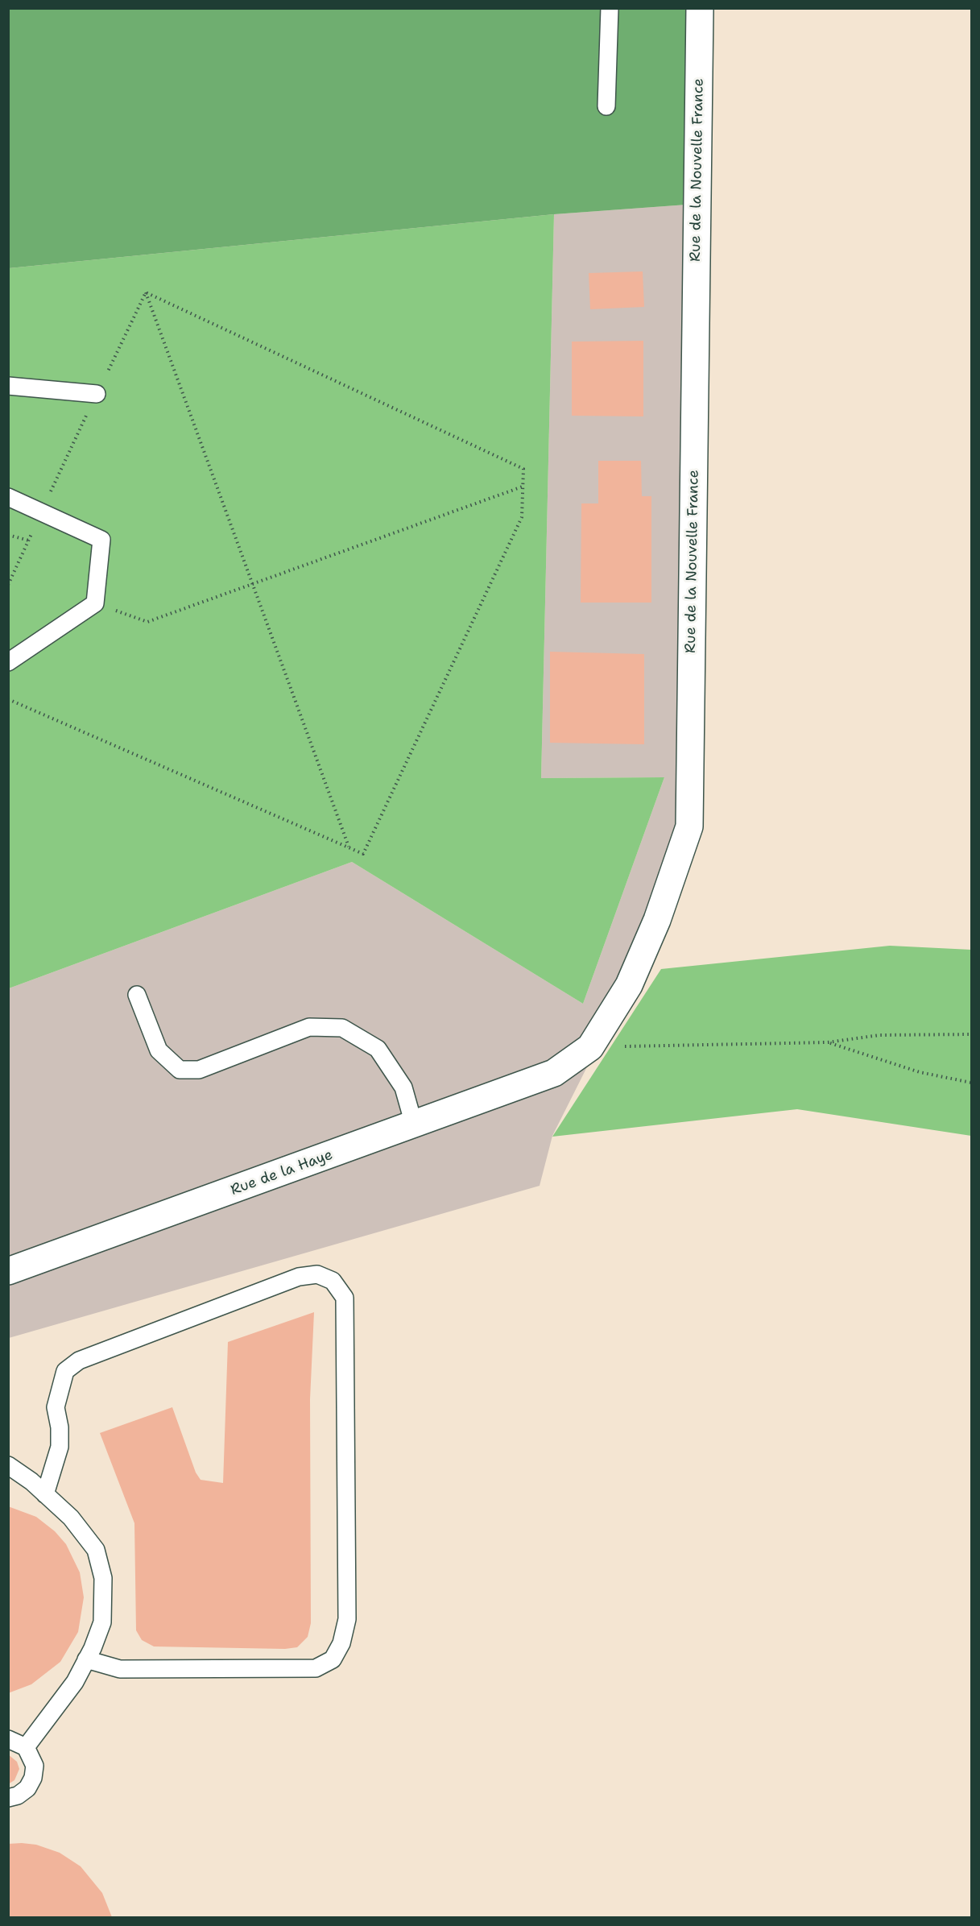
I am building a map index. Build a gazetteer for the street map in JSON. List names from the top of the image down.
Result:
{
  "streets": {
    "street": ["Rue de la Nouvelle France", "Rue de la Haye"]
  },
  "crossings": [
    ["Rue de la Nouvelle France", "Rue de la Haye"]
  ]
}
